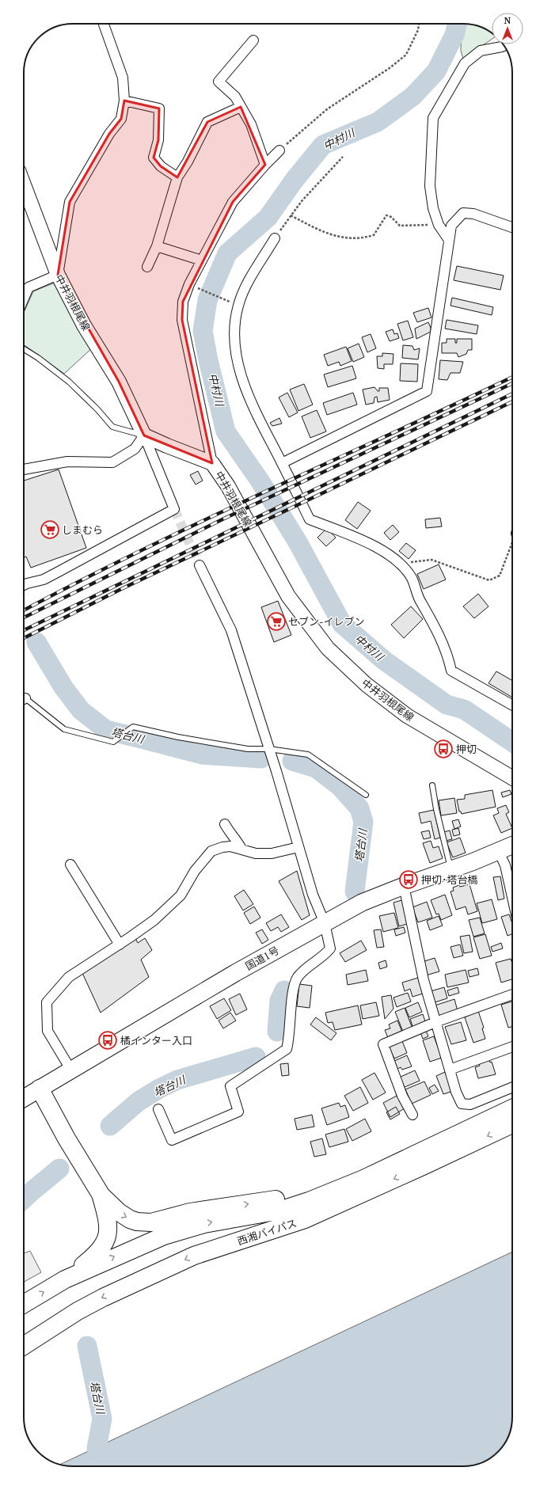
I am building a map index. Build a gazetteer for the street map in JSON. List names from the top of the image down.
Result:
{
  "streets": {
    "highway": ["国道1号", "西湘バイパス"],
    "main road": ["中井羽根尾線"]
  },
  "water": ["中村川", "塔台川"],
  "places": {
    "supermarket": ["しまむら", "セブン-イレブン"],
    "bus stop": ["押切", "押切･塔台橋", "橘インター入口"]
  },
  "north": "top"
}
